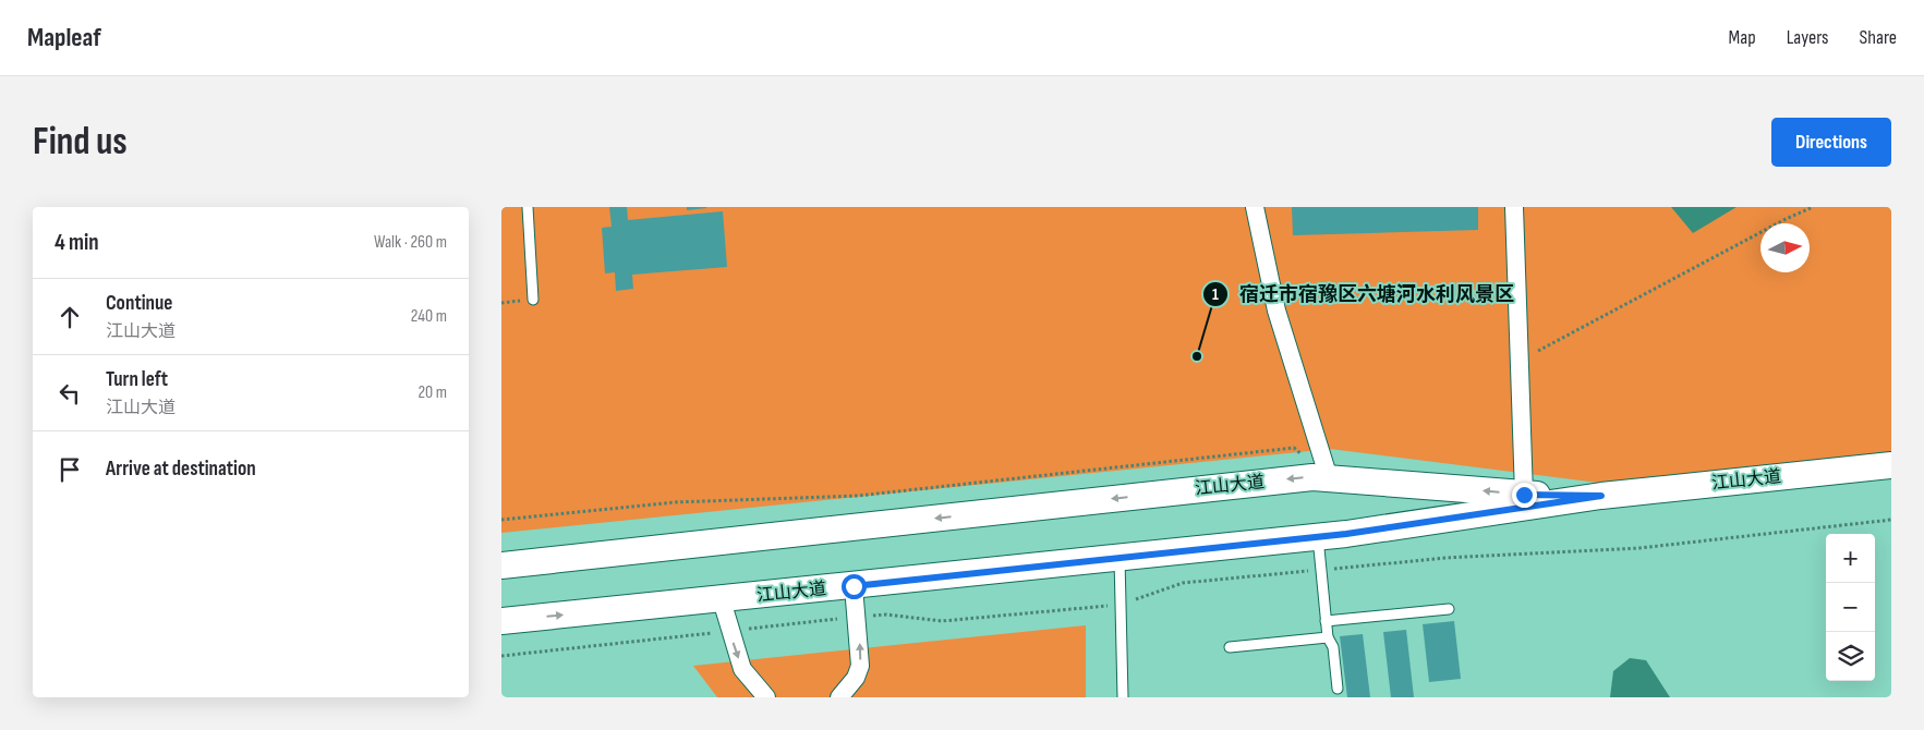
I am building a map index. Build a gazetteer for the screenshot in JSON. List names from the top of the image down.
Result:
{
  "streets": {
    "main road": ["江山大道"]
  },
  "places": ["宿迁市宿豫区六塘河水利风景区"],
  "north": "right",
  "page": {
    "header": "Mapleaf",
    "nav": ["Map", "Layers", "Share"],
    "buttons": "Directions",
    "title": "Find us",
    "heading": ["4 min", "Walk · 260 m"],
    "list": [
      ["Continue", "江山大道", "240 m"],
      ["Turn left", "江山大道", "20 m"],
      "Arrive at destination"
    ],
    "map_buttons": ["+", "−"]
  }
}
